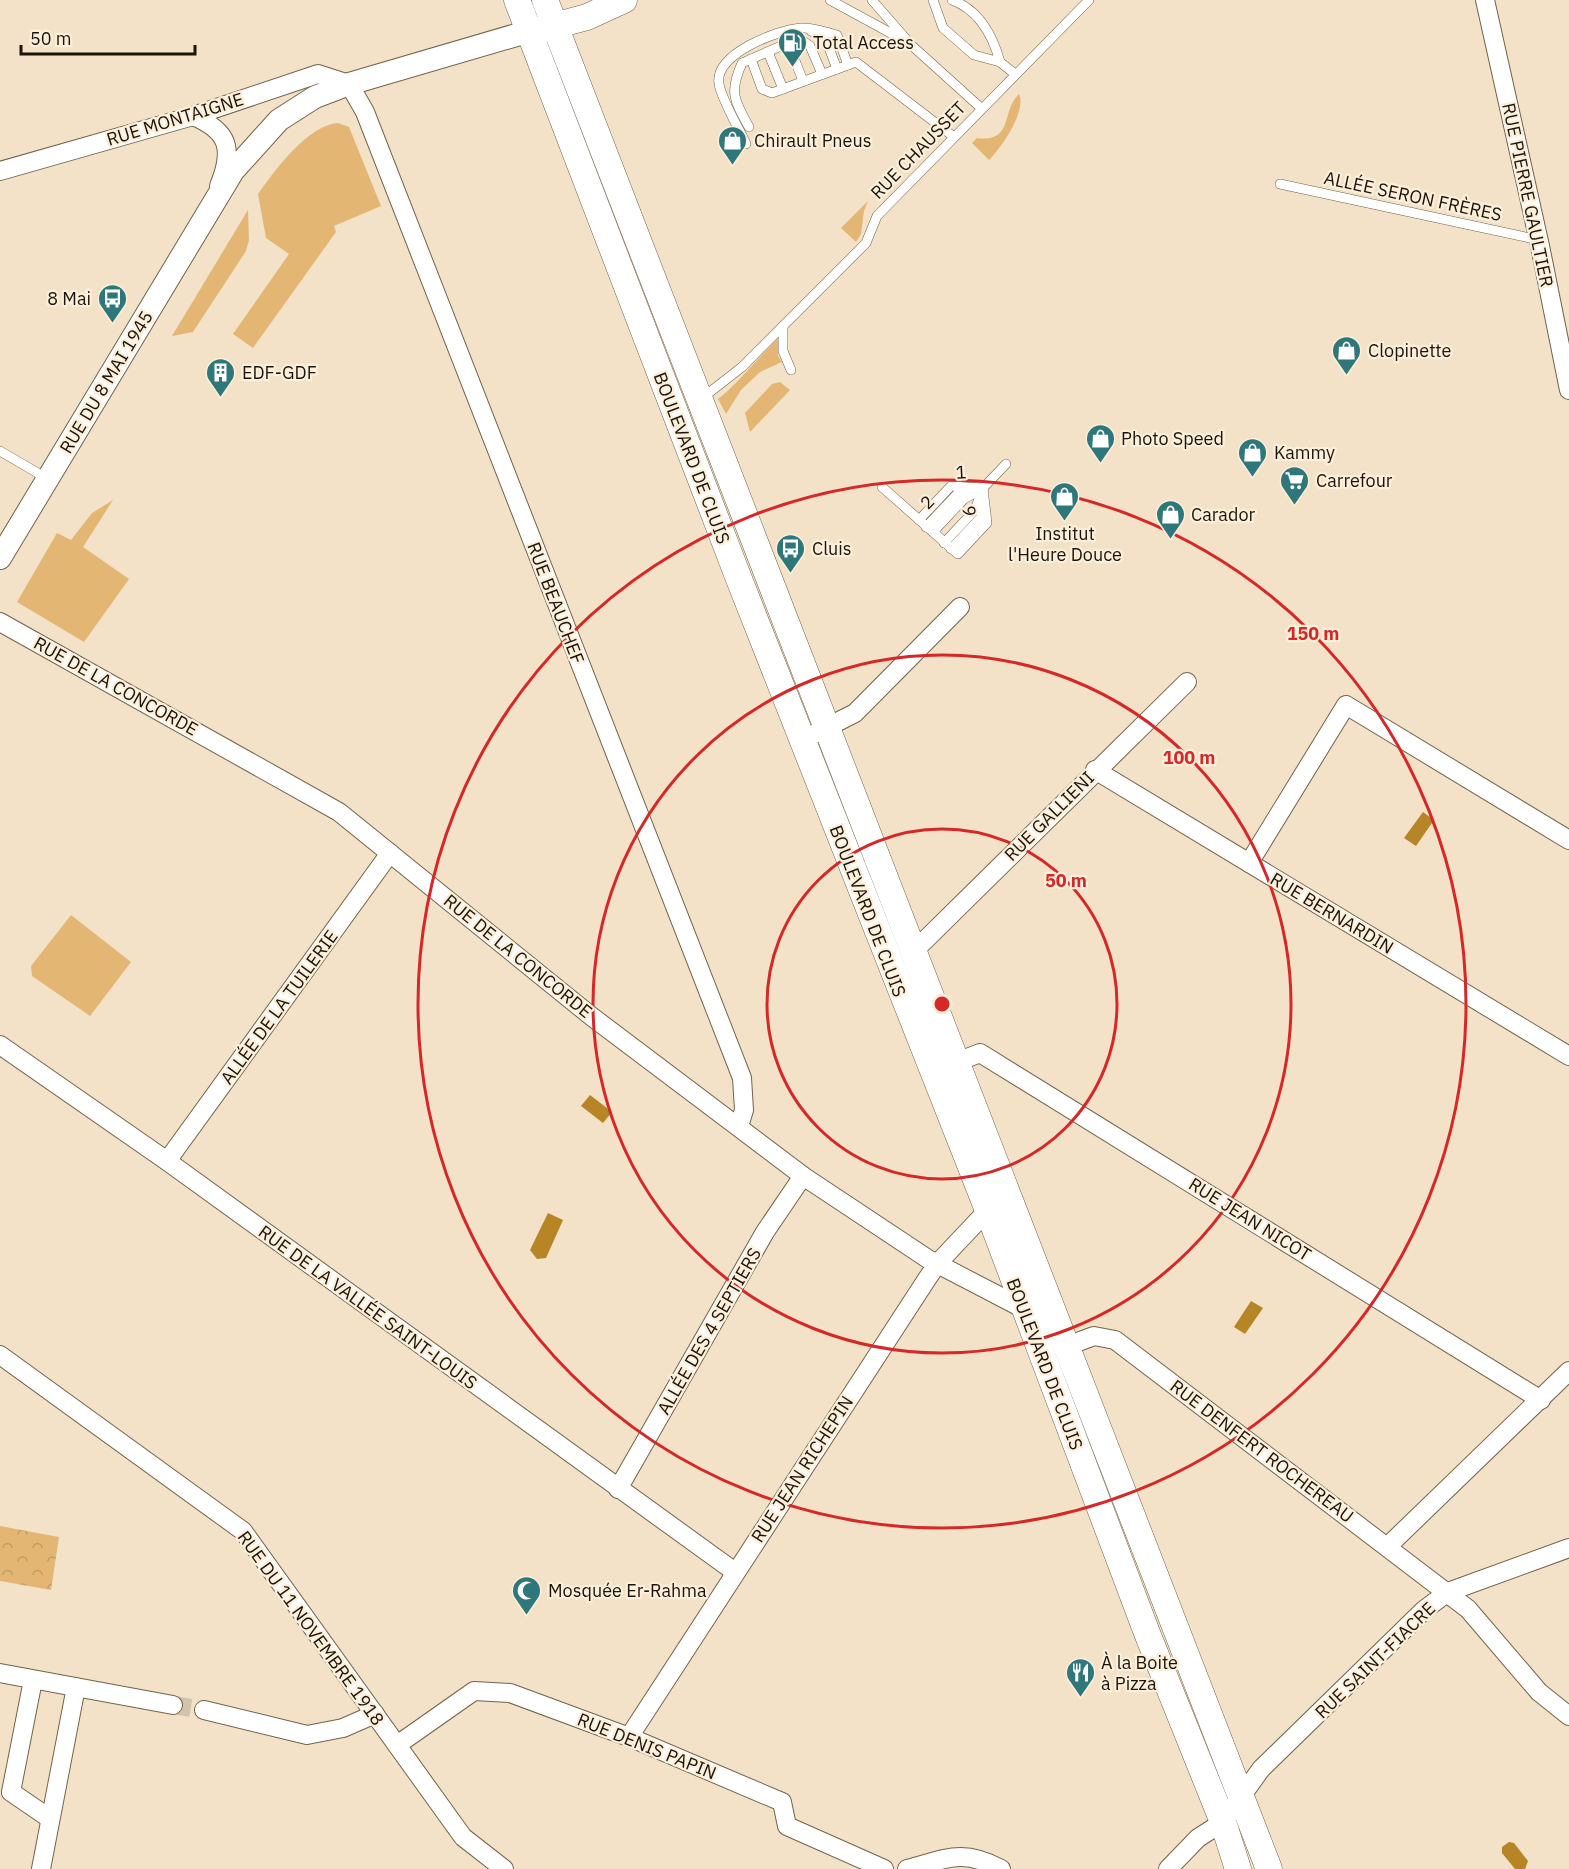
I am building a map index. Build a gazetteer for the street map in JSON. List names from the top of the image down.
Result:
{
  "streets": {
    "main road": ["BOULEVARD DE CLUIS"],
    "street": [
      "RUE MONTAIGNE",
      "RUE PIERRE GAULTIER",
      "RUE DU 8 MAI 1945",
      "RUE BEAUCHEF",
      "RUE DE LA CONCORDE",
      "RUE GALLIENI",
      "RUE BERNARDIN",
      "ALLÉE DE LA TUILERIE",
      "RUE JEAN NICOT",
      "RUE DE LA VALLÉE SAINT-LOUIS",
      "ALLÉE DES 4 SEPTIERS",
      "RUE DENFERT ROCHEREAU",
      "RUE JEAN RICHEPIN",
      "RUE DU 11 NOVEMBRE 1918",
      "RUE SAINT-FIACRE",
      "RUE DENIS PAPIN"
    ],
    "lane": [
      "RUE CHAUSSET",
      "ALLÉE SERON FRÈRES",
      "1",
      "6"
    ]
  },
  "crossings": [
    ["RUE MONTAIGNE", "RUE DU 8 MAI 1945"],
    ["RUE MONTAIGNE", "RUE BEAUCHEF"],
    ["RUE CHAUSSET", "BOULEVARD DE CLUIS"],
    ["RUE PIERRE GAULTIER", "ALLÉE SERON FRÈRES"],
    ["RUE DU 8 MAI 1945", "BOULEVARD DE CLUIS"],
    ["RUE DU 8 MAI 1945", "RUE BEAUCHEF"],
    ["BOULEVARD DE CLUIS", "RUE DE LA CONCORDE"],
    ["BOULEVARD DE CLUIS", "RUE GALLIENI"],
    ["BOULEVARD DE CLUIS", "RUE JEAN NICOT"],
    ["BOULEVARD DE CLUIS", "RUE DENFERT ROCHEREAU"],
    ["BOULEVARD DE CLUIS", "RUE JEAN RICHEPIN"],
    ["BOULEVARD DE CLUIS", "RUE SAINT-FIACRE"],
    ["1", "6"],
    ["RUE BEAUCHEF", "RUE DE LA CONCORDE"],
    ["RUE DE LA CONCORDE", "ALLÉE DE LA TUILERIE"],
    ["RUE DE LA CONCORDE", "ALLÉE DES 4 SEPTIERS"],
    ["RUE DE LA CONCORDE", "RUE JEAN RICHEPIN"],
    ["RUE GALLIENI", "RUE BERNARDIN"],
    ["ALLÉE DE LA TUILERIE", "RUE DE LA VALLÉE SAINT-LOUIS"],
    ["RUE DE LA VALLÉE SAINT-LOUIS", "ALLÉE DES 4 SEPTIERS"],
    ["RUE DE LA VALLÉE SAINT-LOUIS", "RUE JEAN RICHEPIN"],
    ["RUE DENFERT ROCHEREAU", "RUE SAINT-FIACRE"],
    ["RUE JEAN RICHEPIN", "RUE DENIS PAPIN"],
    ["RUE DU 11 NOVEMBRE 1918", "RUE DENIS PAPIN"]
  ],
  "places": {
    "fuel station": ["Total Access"],
    "shop": [
      "Chirault Pneus",
      "Clopinette",
      "Photo Speed",
      "Kammy",
      "Institut l'Heure Douce",
      "Carador"
    ],
    "bus stop": ["8 Mai", "Cluis"],
    "building": ["EDF-GDF"],
    "supermarket": ["Carrefour"],
    "mosque": ["Mosquée Er-Rahma"],
    "restaurant": ["À la Boite à Pizza"]
  },
  "scale_bar": "50 m",
  "rings": ["150 m", "100 m", "50 m"]
}
